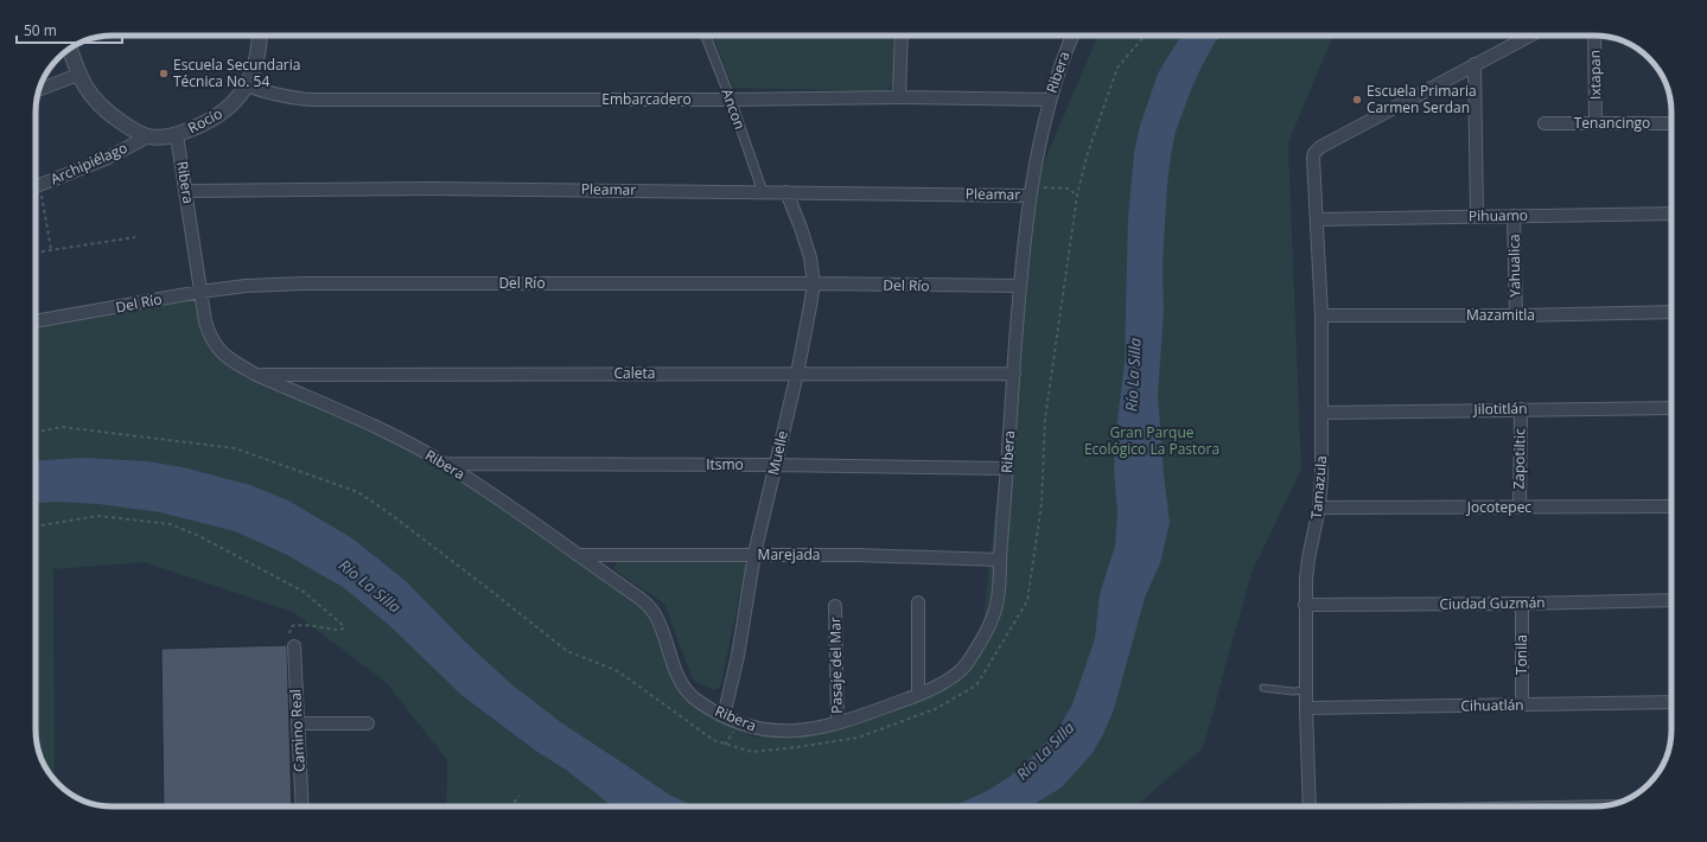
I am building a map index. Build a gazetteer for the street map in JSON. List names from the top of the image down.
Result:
{
  "streets": {
    "street": [
      "Ribera",
      "Ixtapan",
      "Embarcadero",
      "Ancon",
      "Rocío",
      "Tenancingo",
      "Archipiélago",
      "Pleamar",
      "Pihuamo",
      "Yahualica",
      "Del Río",
      "Mazamitla",
      "Caleta",
      "Jilotitlán",
      "Muelle",
      "Zapotiltic",
      "Itsmo",
      "Tamazula",
      "Jocotepec",
      "Marejada",
      "Ciudad Guzmán",
      "Tonila",
      "Pasaje del Mar",
      "Cihuatlán",
      "Camino Real"
    ]
  },
  "crossings": [
    ["Ribera", "Embarcadero"],
    ["Ribera", "Rocío"],
    ["Ribera", "Pleamar"],
    ["Ribera", "Del Río"],
    ["Ribera", "Caleta"],
    ["Ribera", "Muelle"],
    ["Ribera", "Itsmo"],
    ["Ribera", "Marejada"],
    ["Ribera", "Pasaje del Mar"],
    ["Ixtapan", "Tenancingo"],
    ["Embarcadero", "Ancon"],
    ["Embarcadero", "Rocío"],
    ["Ancon", "Pleamar"],
    ["Rocío", "Archipiélago"],
    ["Pleamar", "Muelle"],
    ["Pihuamo", "Yahualica"],
    ["Pihuamo", "Tamazula"],
    ["Yahualica", "Mazamitla"],
    ["Del Río", "Muelle"],
    ["Mazamitla", "Tamazula"],
    ["Caleta", "Muelle"],
    ["Jilotitlán", "Zapotiltic"],
    ["Jilotitlán", "Tamazula"],
    ["Muelle", "Itsmo"],
    ["Muelle", "Marejada"],
    ["Zapotiltic", "Jocotepec"],
    ["Tamazula", "Jocotepec"],
    ["Tamazula", "Ciudad Guzmán"],
    ["Tamazula", "Cihuatlán"],
    ["Ciudad Guzmán", "Tonila"],
    ["Tonila", "Cihuatlán"]
  ],
  "water": ["Río La Silla"],
  "parks": ["Gran Parque Ecológico La Pastora"],
  "places": ["Escuela Secundaria Técnica No. 54", "Escuela Primaria Carmen Serdan"],
  "scale_bar": "50 m"
}
